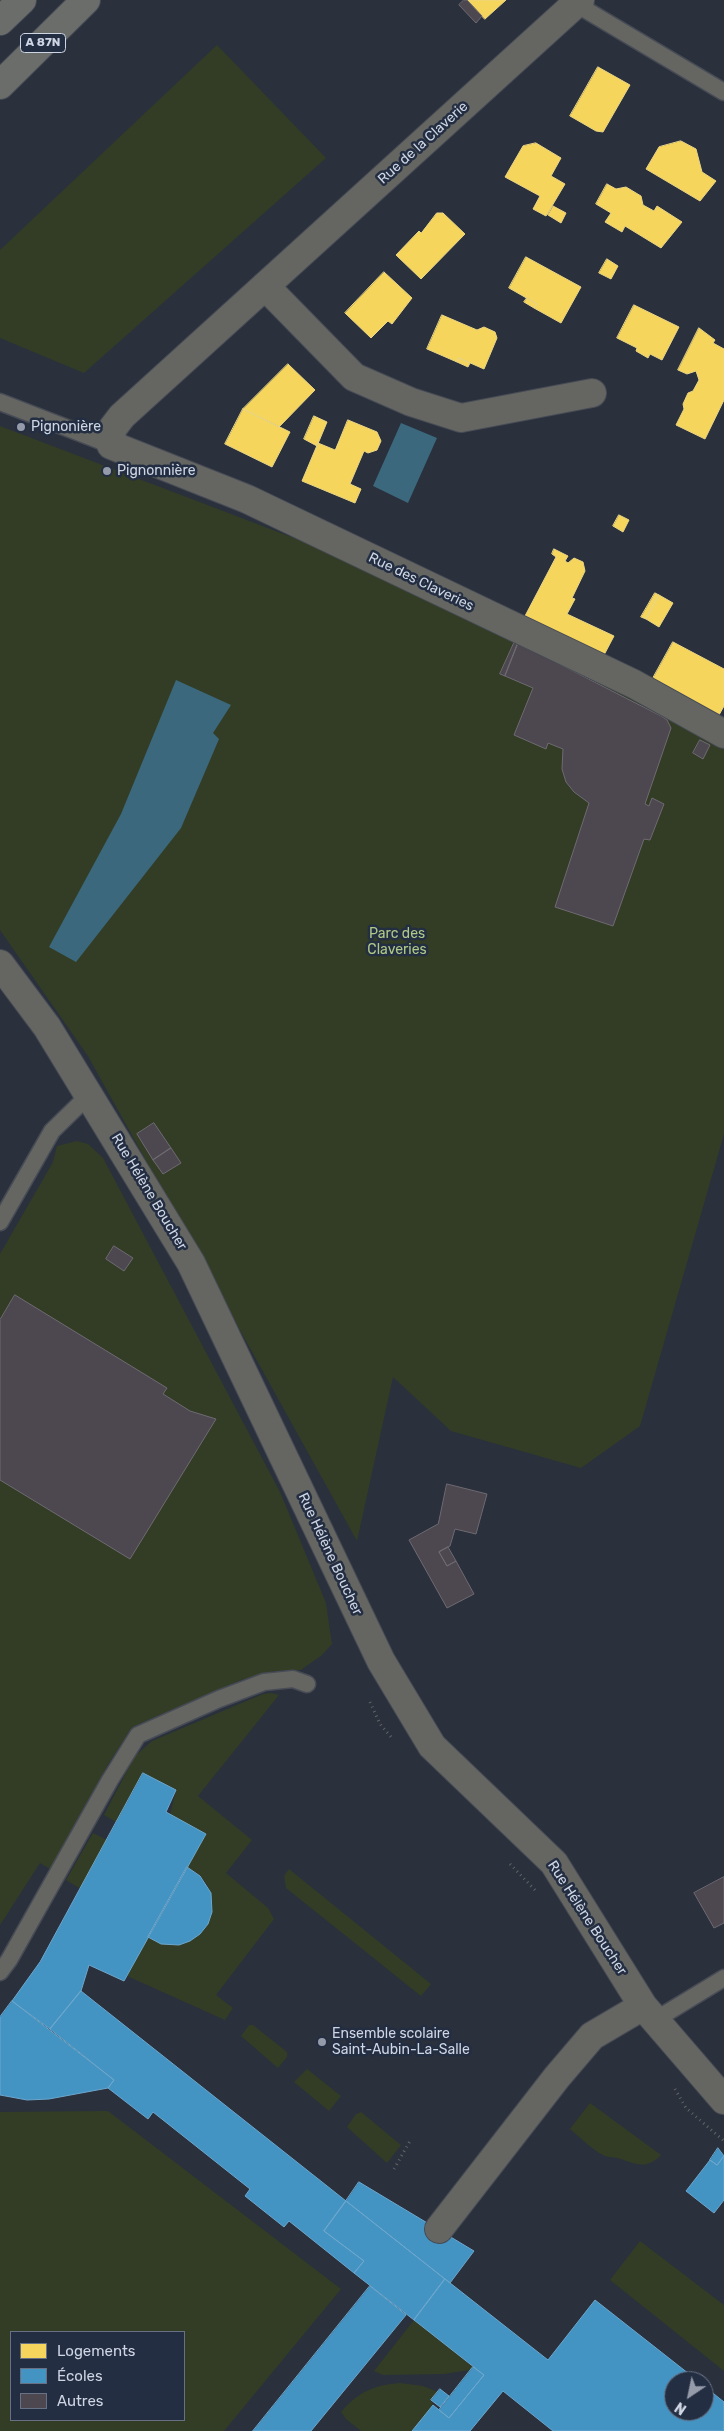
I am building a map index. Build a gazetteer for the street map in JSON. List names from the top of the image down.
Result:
{
  "streets": {
    "highway": ["A 87N"],
    "street": ["Rue de la Claverie", "Rue des Claveries", "Rue Hélène Boucher"]
  },
  "crossings": [
    ["Rue de la Claverie", "Rue des Claveries"]
  ],
  "parks": ["Parc des Claveries"],
  "places": ["Pignonière", "Pignonnière", "Ensemble scolaire Saint-Aubin-La-Salle"],
  "legend": ["Logements", "Écoles", "Autres"],
  "north": "bottom left"
}
